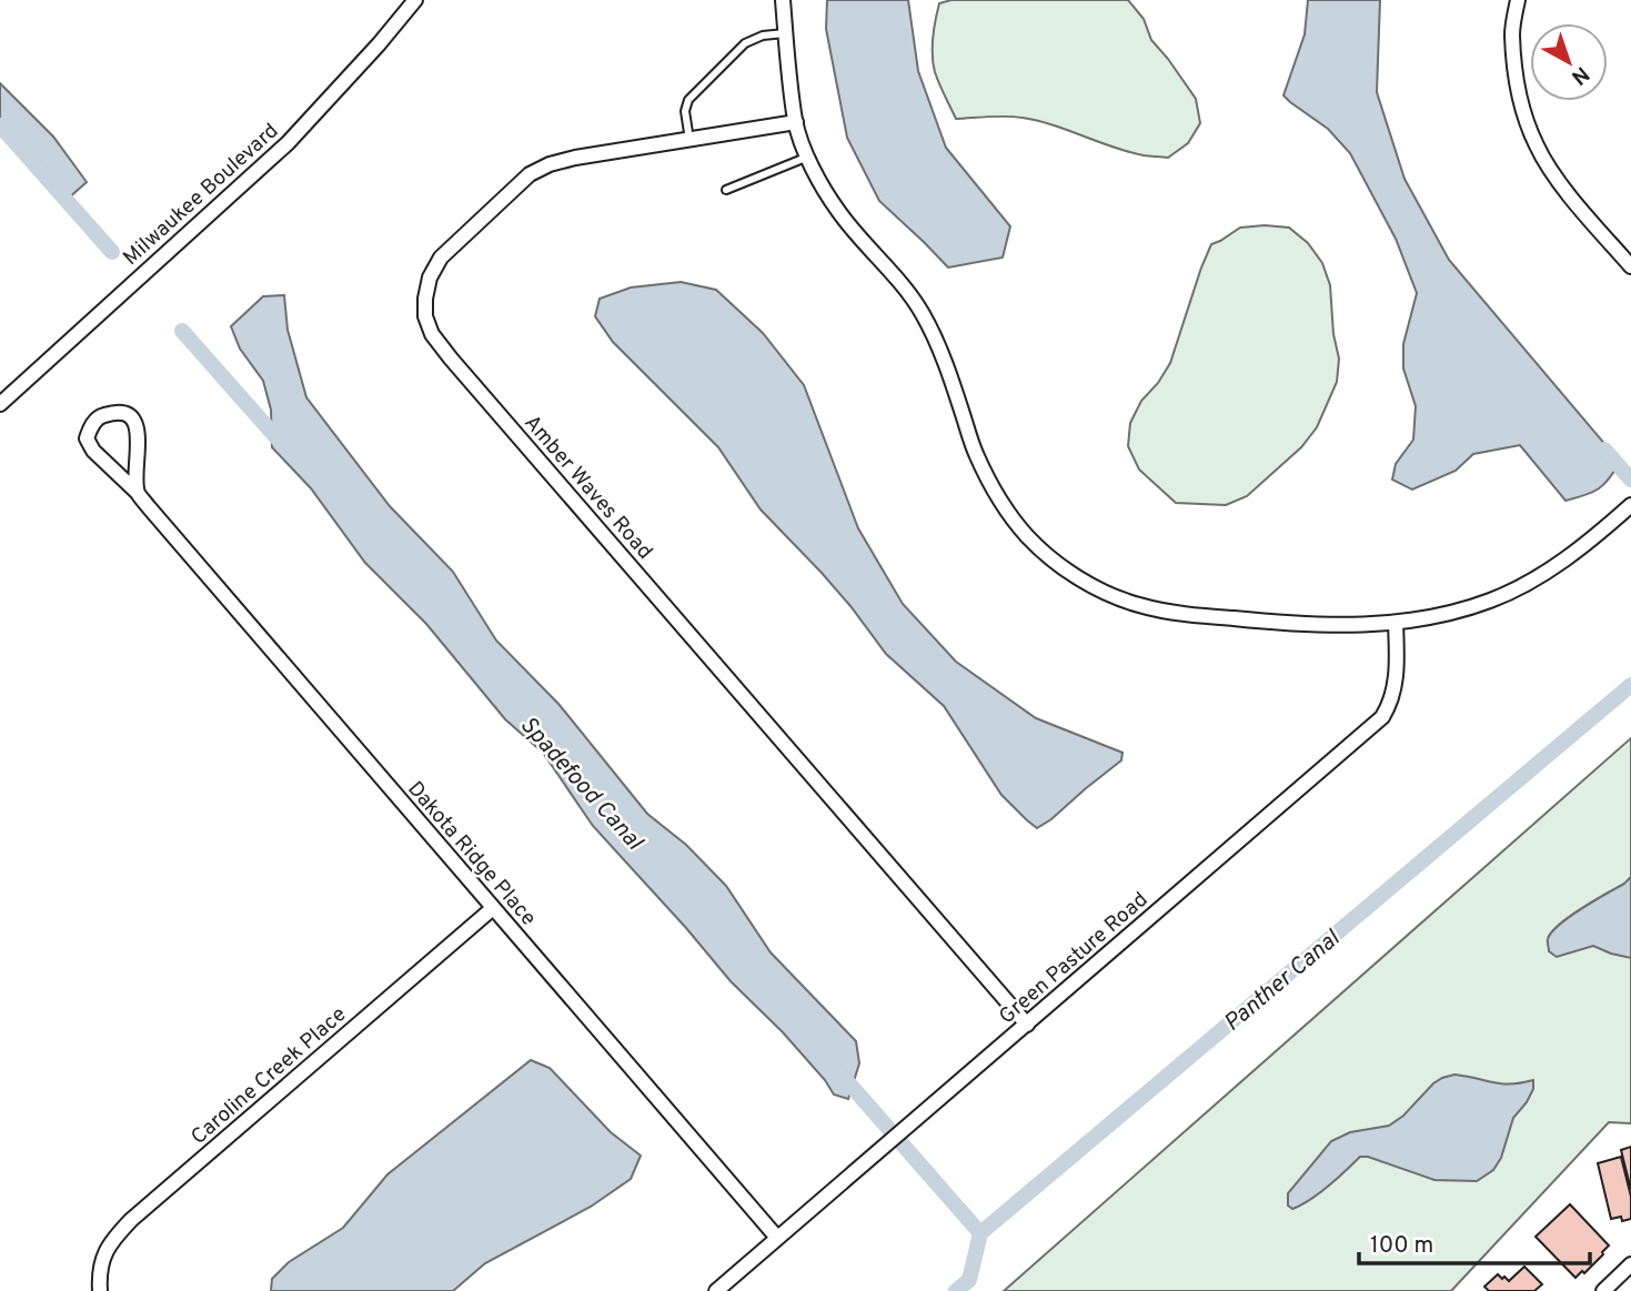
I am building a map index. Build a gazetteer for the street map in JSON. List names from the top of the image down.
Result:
{
  "streets": {
    "street": [
      "Milwaukee Boulevard",
      "Amber Waves Road",
      "Dakota Ridge Place",
      "Green Pasture Road",
      "Caroline Creek Place"
    ]
  },
  "crossings": [
    ["Amber Waves Road", "Green Pasture Road"],
    ["Dakota Ridge Place", "Green Pasture Road"],
    ["Dakota Ridge Place", "Caroline Creek Place"]
  ],
  "water": ["Spadefood Canal", "Panther Canal"],
  "scale_bar": "100 m",
  "north": "bottom right"
}
